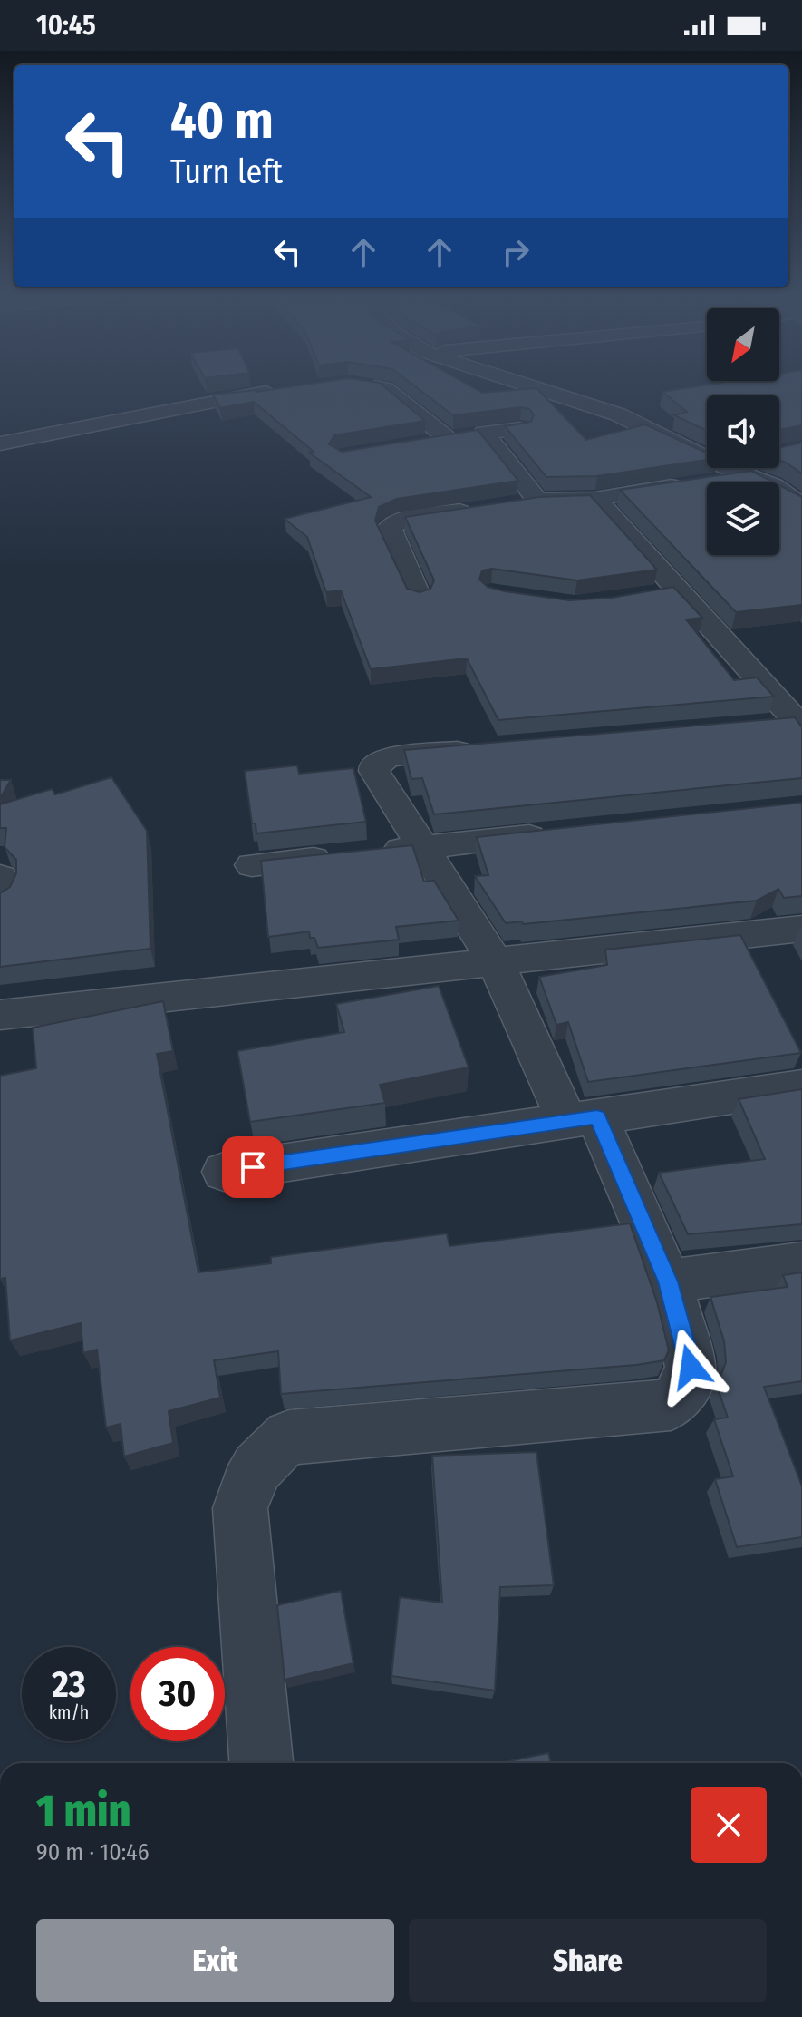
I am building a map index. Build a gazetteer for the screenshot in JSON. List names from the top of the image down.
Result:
{
  "north": "bottom left",
  "page": {
    "status": "10:45",
    "turn": ["40 m", "Turn left"],
    "speed": "23 km/h",
    "limit": "30",
    "heading": ["1 min", "90 m · 10:46"],
    "buttons": ["Exit", "Share"]
  }
}
